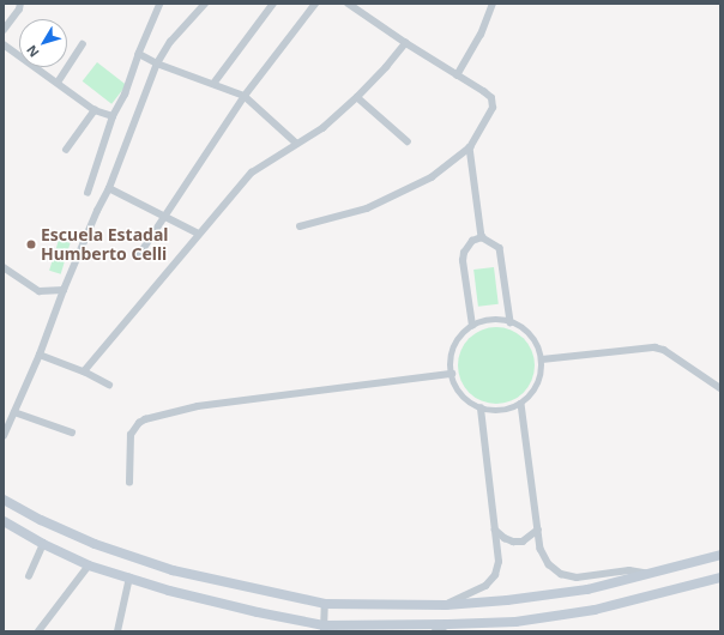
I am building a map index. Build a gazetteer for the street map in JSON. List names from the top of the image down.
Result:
{
  "places": ["Escuela Estadal Humberto Celli"],
  "north": "bottom left"
}
